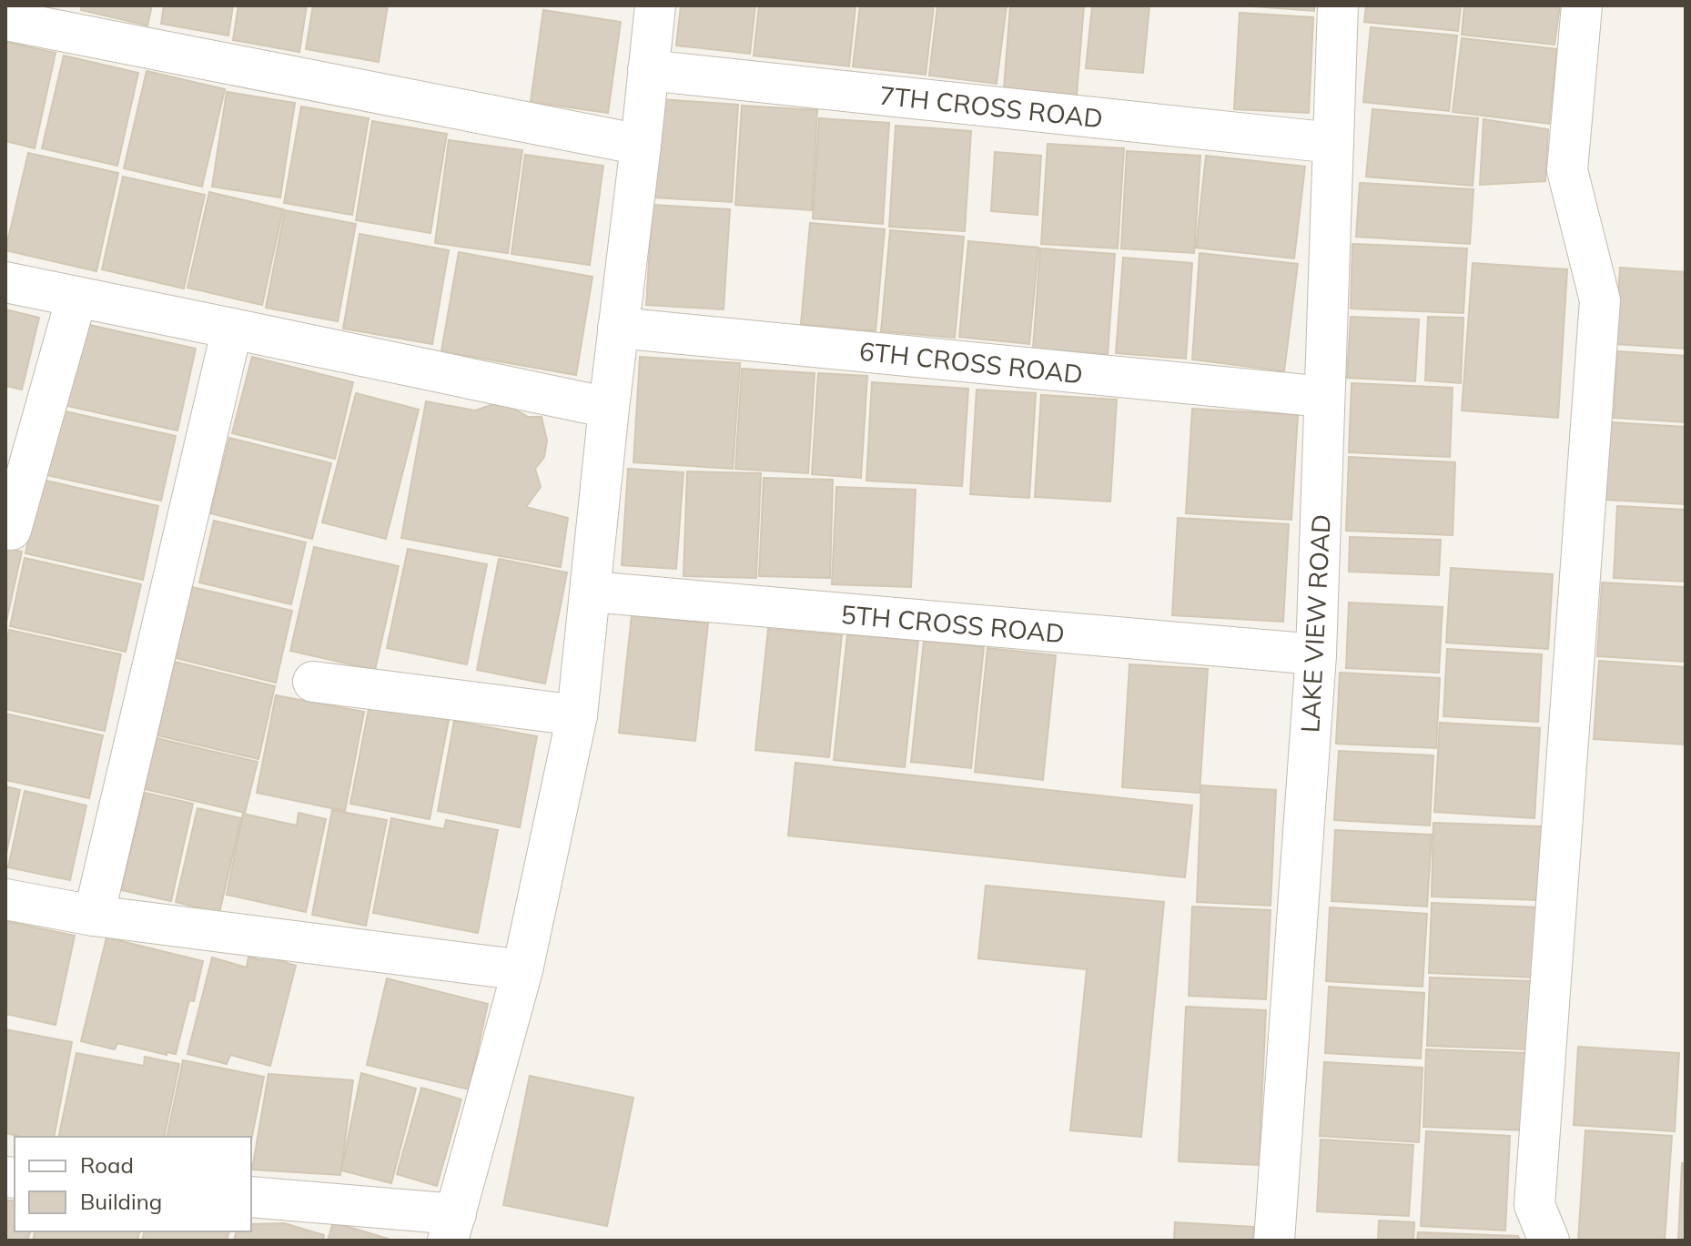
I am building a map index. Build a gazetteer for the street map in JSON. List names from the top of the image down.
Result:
{
  "streets": {
    "street": [
      "7TH CROSS ROAD",
      "6TH CROSS ROAD",
      "5TH CROSS ROAD",
      "LAKE VIEW ROAD"
    ]
  },
  "crossings": [
    ["7TH CROSS ROAD", "LAKE VIEW ROAD"],
    ["6TH CROSS ROAD", "LAKE VIEW ROAD"],
    ["5TH CROSS ROAD", "LAKE VIEW ROAD"]
  ],
  "legend": ["Road", "Building"]
}
